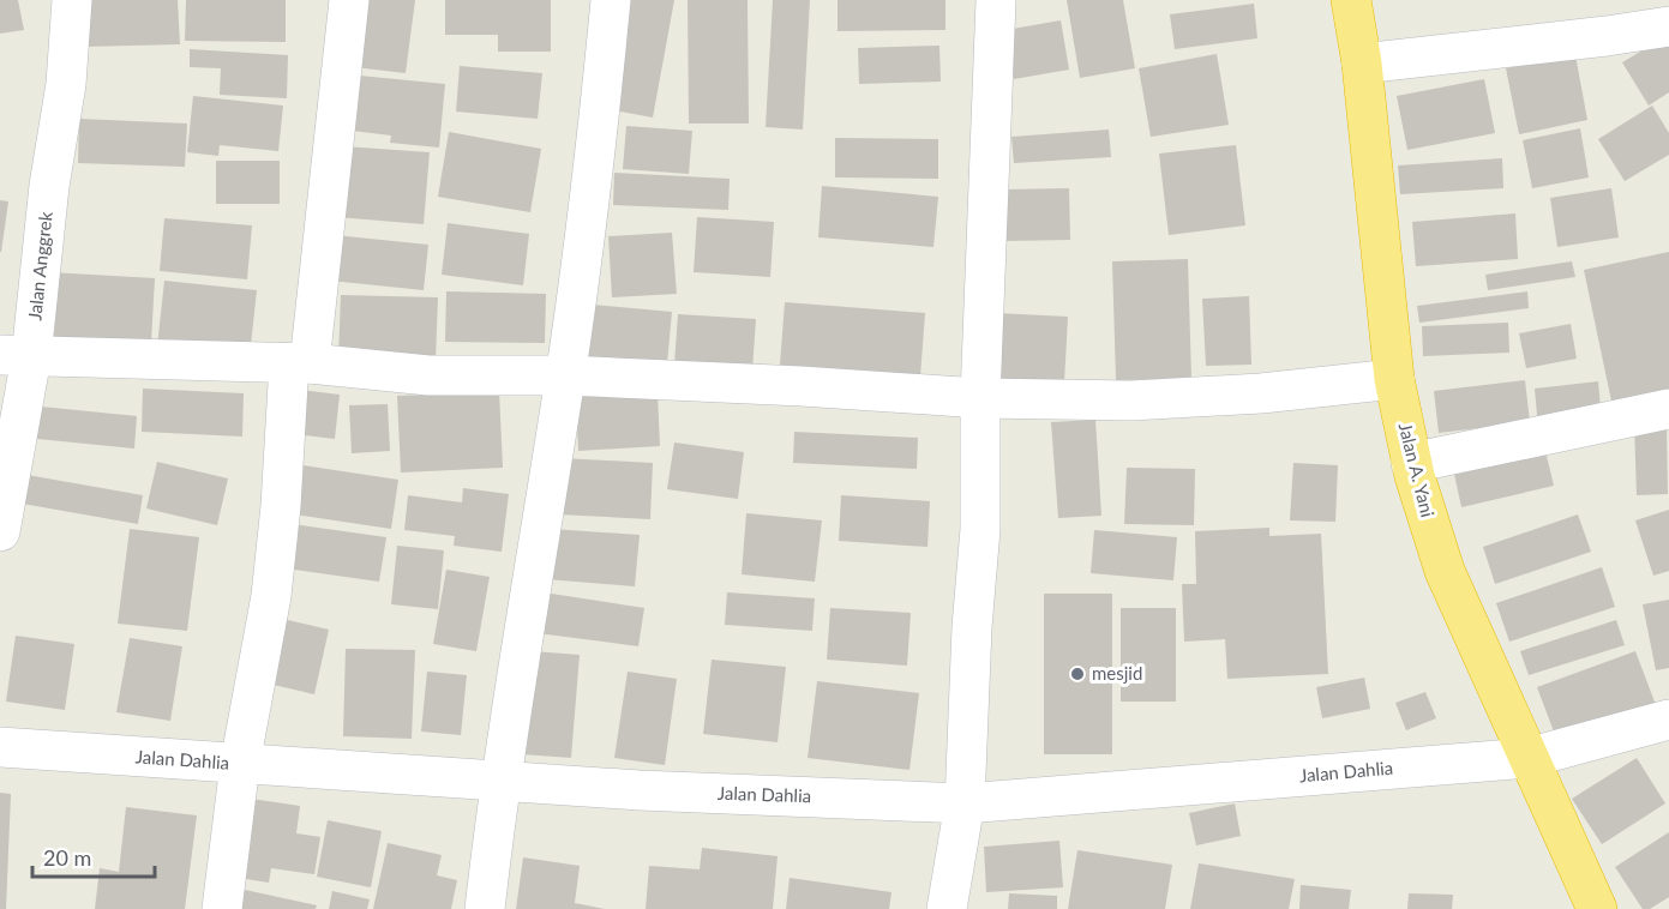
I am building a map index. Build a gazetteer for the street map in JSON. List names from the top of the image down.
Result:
{
  "streets": {
    "highway": ["Jalan A. Yani"],
    "street": ["Jalan Anggrek", "Jalan Dahlia"]
  },
  "crossings": [
    ["Jalan A. Yani", "Jalan Dahlia"]
  ],
  "places": ["mesjid"],
  "scale_bar": "20 m"
}
